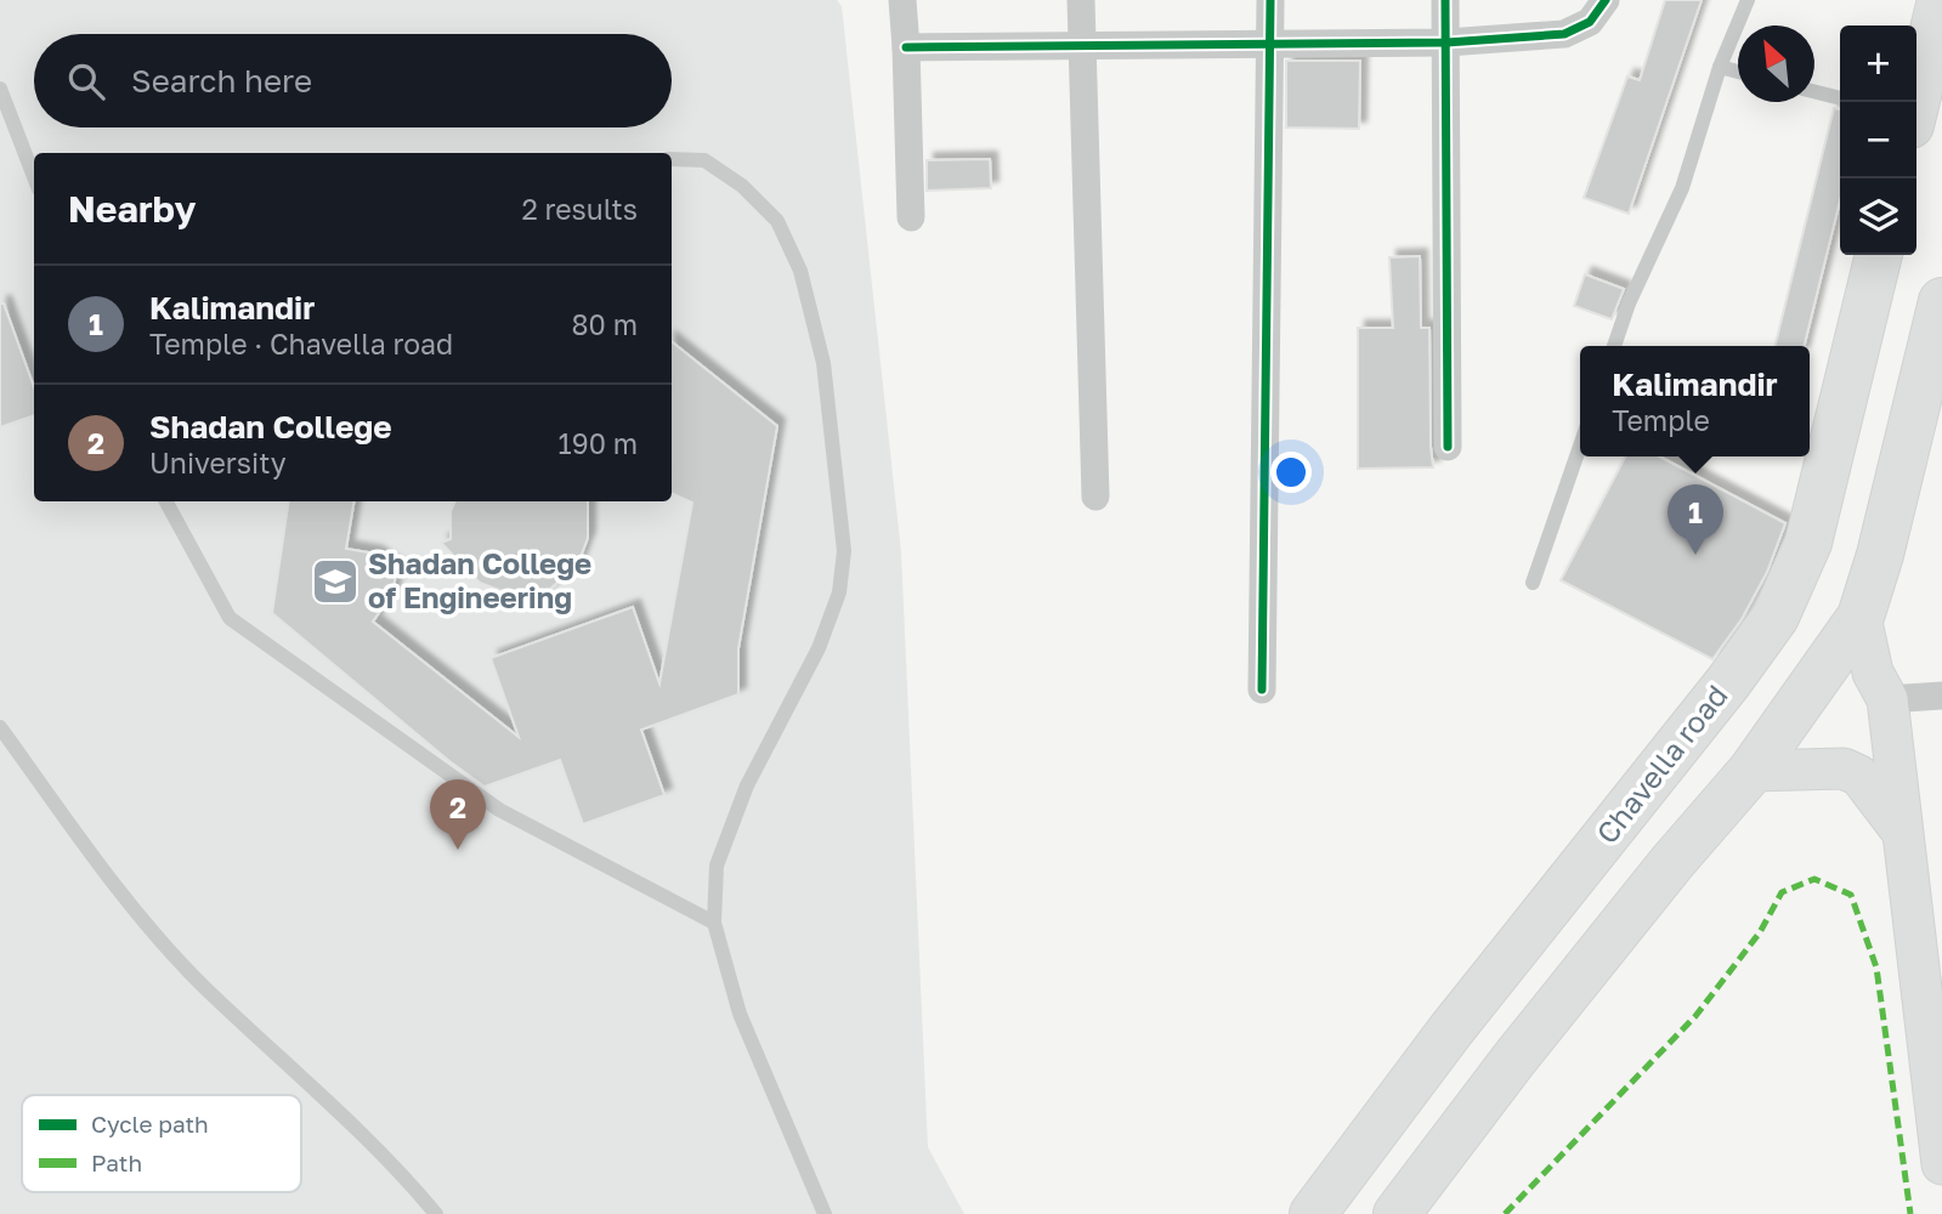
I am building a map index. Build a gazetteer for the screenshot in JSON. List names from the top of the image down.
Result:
{
  "streets": {
    "highway": ["Chavella road"]
  },
  "places": {
    "school or university": ["Shadan College of Engineering"]
  },
  "legend": ["Cycle path", "Path"],
  "north": "top left",
  "page": {
    "map_buttons": ["+", "−"],
    "search": "Search here",
    "heading": ["Nearby", "2 results"],
    "list": [
      {
        "mark": "1",
        "name": "Kalimandir",
        "note": "Temple · Chavella road",
        "value": "80 m"
      },
      {
        "mark": "2",
        "name": "Shadan College",
        "note": "University",
        "value": "190 m"
      }
    ],
    "popup": ["Kalimandir", "Temple"],
    "pins": ["1", "2"]
  }
}
